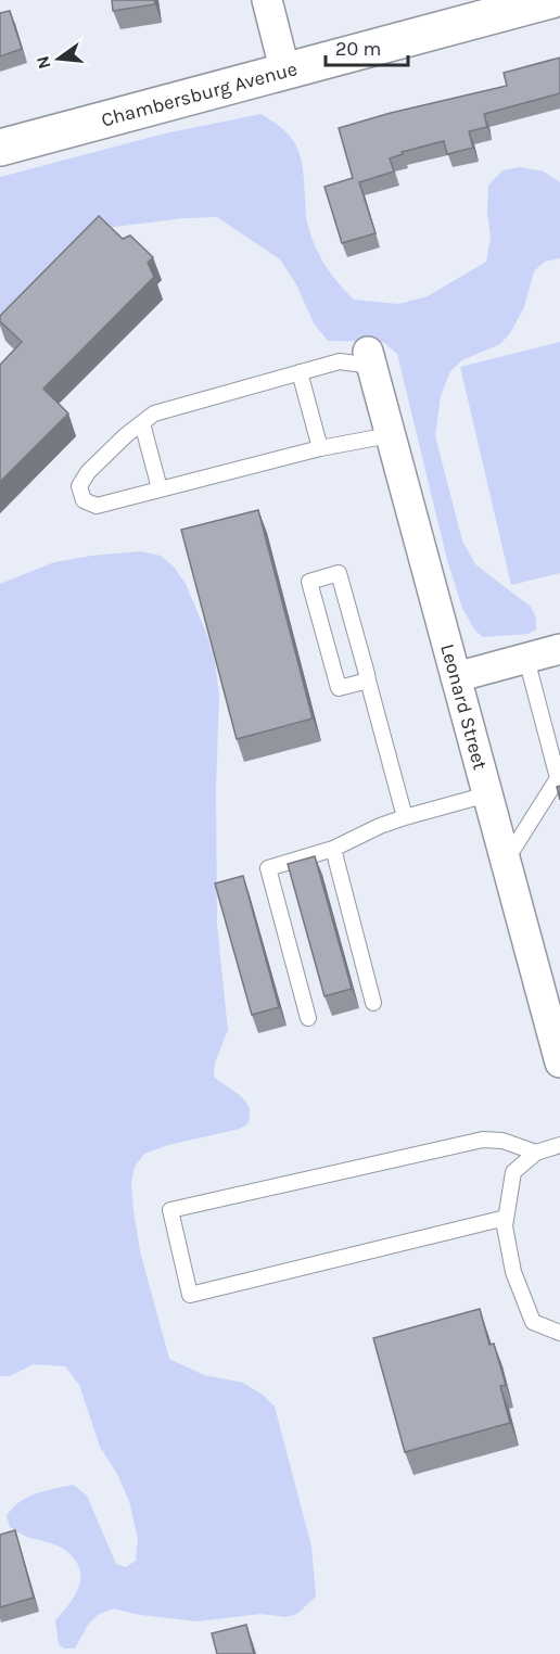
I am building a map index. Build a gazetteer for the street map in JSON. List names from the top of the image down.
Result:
{
  "streets": {
    "street": ["Chambersburg Avenue", "Leonard Street"]
  },
  "scale_bar": "20 m",
  "north": "left"
}
